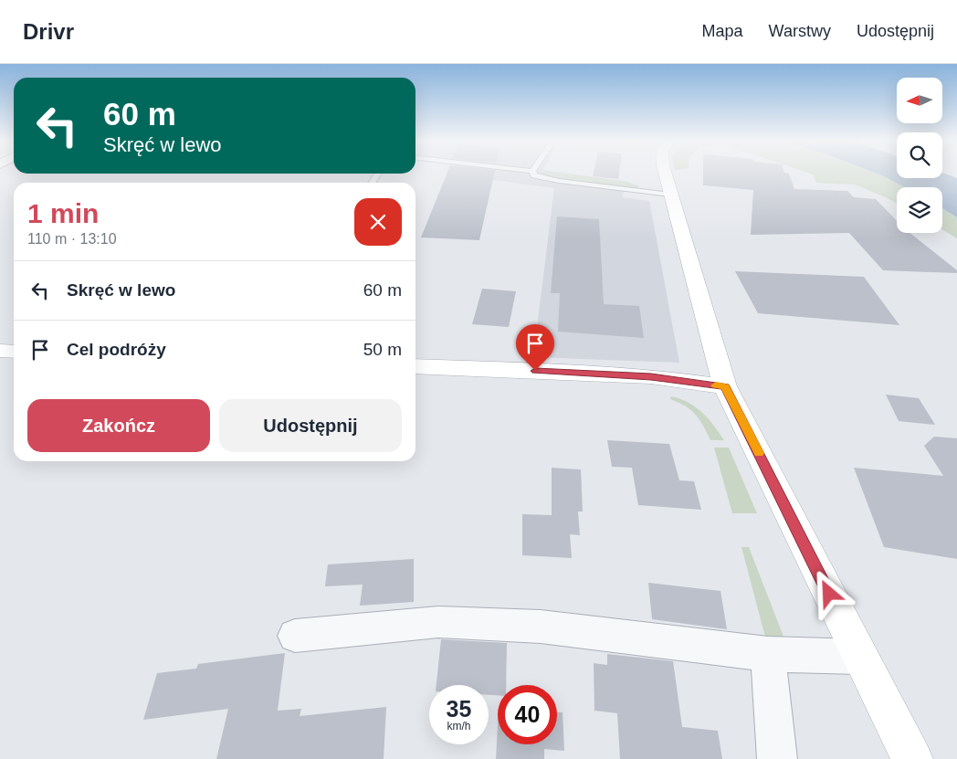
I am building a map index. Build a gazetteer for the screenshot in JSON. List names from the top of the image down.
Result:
{
  "north": "left",
  "page": {
    "header": "Drivr",
    "nav": ["Mapa", "Warstwy", "Udostępnij"],
    "turn": ["60 m", "Skręć w lewo"],
    "heading": ["1 min", "110 m · 13:10"],
    "list": [
      {
        "name": "Skręć w lewo",
        "value": "60 m"
      },
      {
        "name": "Cel podróży",
        "value": "50 m"
      }
    ],
    "buttons": ["Zakończ", "Udostępnij"],
    "speed": "35 km/h",
    "limit": "40"
  }
}
